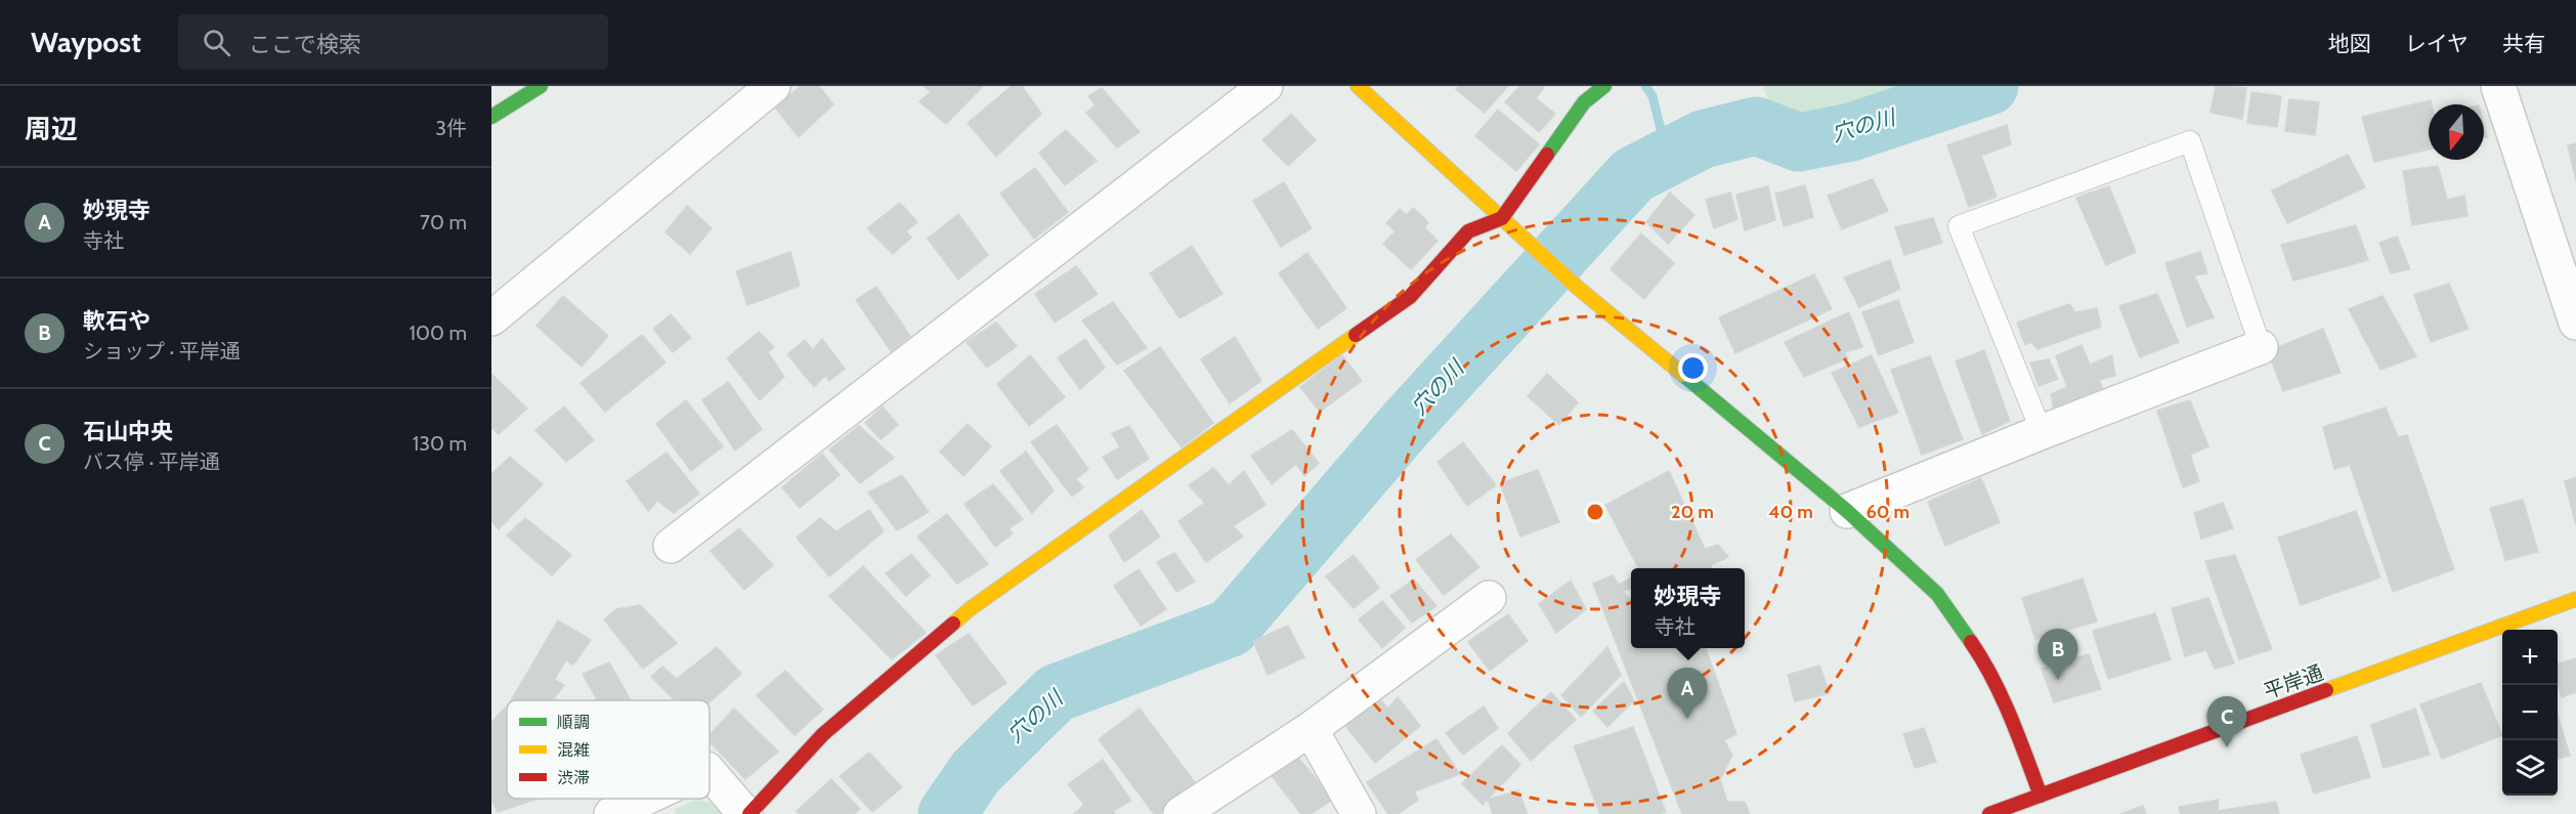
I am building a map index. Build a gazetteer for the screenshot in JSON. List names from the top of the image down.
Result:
{
  "streets": {
    "street": ["平岸通"]
  },
  "water": ["穴の川"],
  "legend": ["順調", "混雑", "渋滞"],
  "north": "bottom",
  "page": {
    "header": "Waypost",
    "search": "ここで検索",
    "nav": ["地図", "レイヤ", "共有"],
    "heading": ["周辺", "3件"],
    "list": [
      {
        "mark": "A",
        "name": "妙現寺",
        "note": "寺社",
        "value": "70 m"
      },
      {
        "mark": "B",
        "name": "軟石や",
        "note": "ショップ · 平岸通",
        "value": "100 m"
      },
      {
        "mark": "C",
        "name": "石山中央",
        "note": "バス停 · 平岸通",
        "value": "130 m"
      }
    ],
    "popup": ["妙現寺", "寺社"],
    "pins": ["B", "A", "C"],
    "map_buttons": ["+", "−"]
  },
  "rings": ["20 m", "40 m", "60 m"]
}
